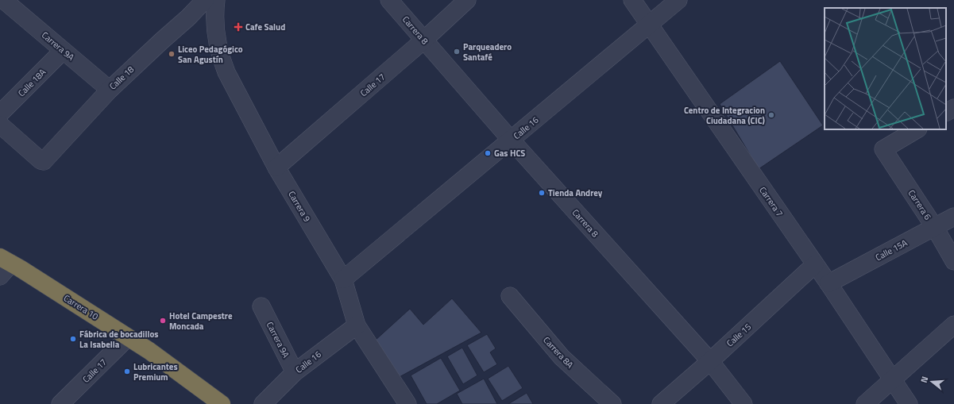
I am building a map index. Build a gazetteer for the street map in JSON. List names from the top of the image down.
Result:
{
  "streets": {
    "highway": ["Carrera 10"],
    "street": [
      "Carrera 8",
      "Carrera 9A",
      "Calle 18",
      "Calle 18A",
      "Calle 17",
      "Calle 16",
      "Carrera 7",
      "Carrera 6",
      "Carrera 9",
      "Calle 15A",
      "Calle 15",
      "Carrera 8A"
    ]
  },
  "crossings": [
    ["Carrera 8", "Calle 17"],
    ["Carrera 8", "Calle 16"],
    ["Carrera 8", "Calle 15"],
    ["Carrera 9A", "Calle 18"],
    ["Carrera 9A", "Calle 18A"],
    ["Carrera 9A", "Calle 16"],
    ["Calle 17", "Carrera 9"],
    ["Calle 17", "Carrera 10"],
    ["Calle 16", "Carrera 7"],
    ["Calle 16", "Carrera 9"],
    ["Carrera 7", "Calle 15A"],
    ["Carrera 7", "Calle 15"],
    ["Carrera 6", "Calle 15A"]
  ],
  "places": {
    "health": ["Cafe Salud"],
    "other": [
      "Parqueadero Santafé",
      "Liceo Pedagógico San Agustín",
      "Centro de Integracion Ciudadana (CIC)",
      "Gas HCS",
      "Tienda Andrey",
      "Hotel Campestre Moncada",
      "Fábrica de bocadillos La Isabella",
      "Lubricantes Premium"
    ]
  },
  "north": "left"
}
